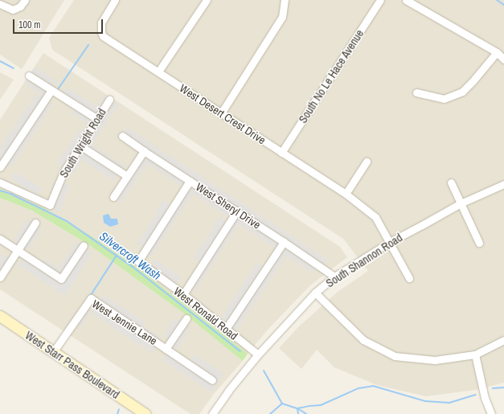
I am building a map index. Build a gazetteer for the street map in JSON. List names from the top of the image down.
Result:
{
  "streets": {
    "street": [
      "South No Le Hace Avenue",
      "West Desert Crest Drive",
      "South Wright Road",
      "West Sheryl Drive",
      "South Shannon Road",
      "West Ronald Road",
      "West Jennie Lane",
      "West Starr Pass Boulevard"
    ]
  },
  "crossings": [
    ["South No Le Hace Avenue", "West Desert Crest Drive"],
    ["West Desert Crest Drive", "South Shannon Road"],
    ["West Sheryl Drive", "South Shannon Road"],
    ["West Sheryl Drive", "West Ronald Road"],
    ["South Shannon Road", "West Ronald Road"],
    ["West Jennie Lane", "West Starr Pass Boulevard"]
  ],
  "water": ["Silvercroft Wash"],
  "scale_bar": "100 m"
}
